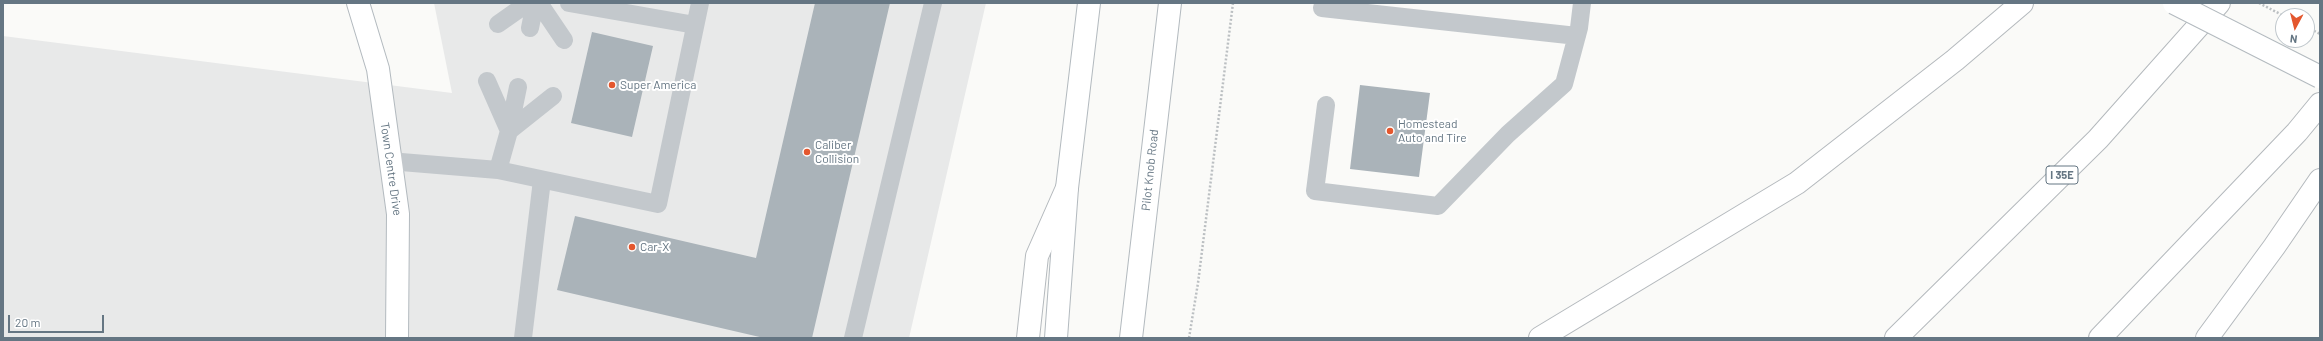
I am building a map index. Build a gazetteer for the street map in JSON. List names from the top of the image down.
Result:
{
  "streets": {
    "main road": ["Town Centre Drive", "Pilot Knob Road", "I 35E"]
  },
  "places": [
    "Super America",
    "Homestead Auto and Tire",
    "Caliber Collision",
    "Car-X"
  ],
  "scale_bar": "20 m",
  "north": "bottom"
}
